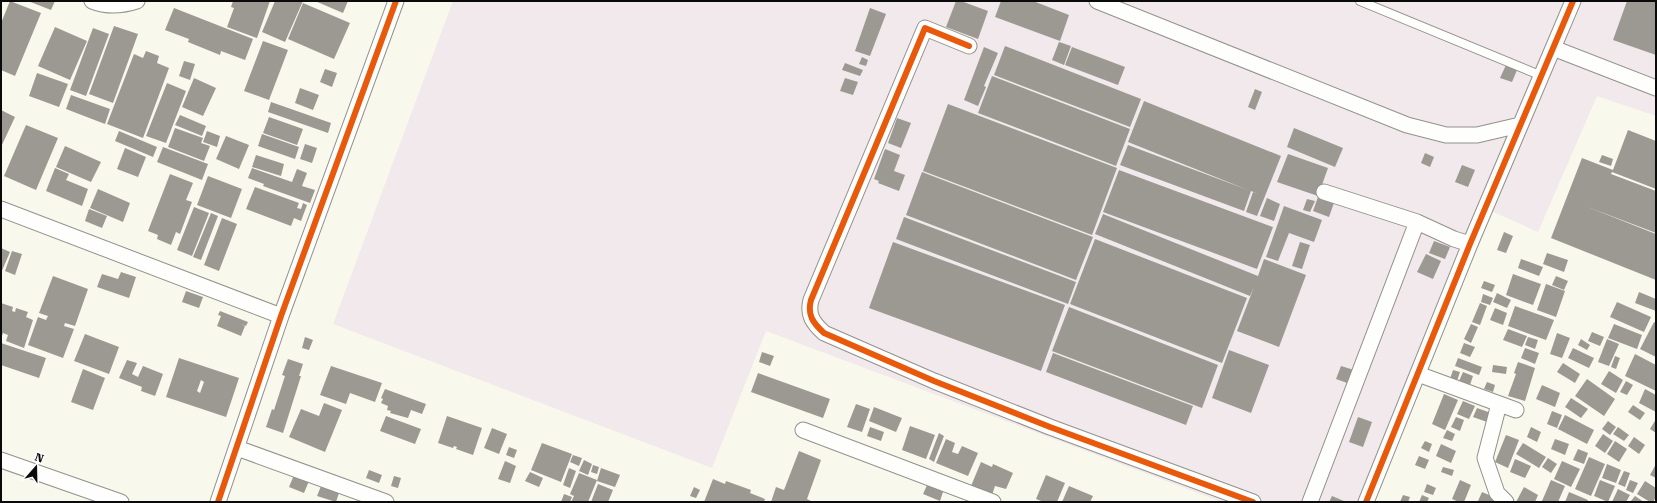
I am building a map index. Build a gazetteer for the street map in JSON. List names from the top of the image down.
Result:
{
  "north": "top"
}
